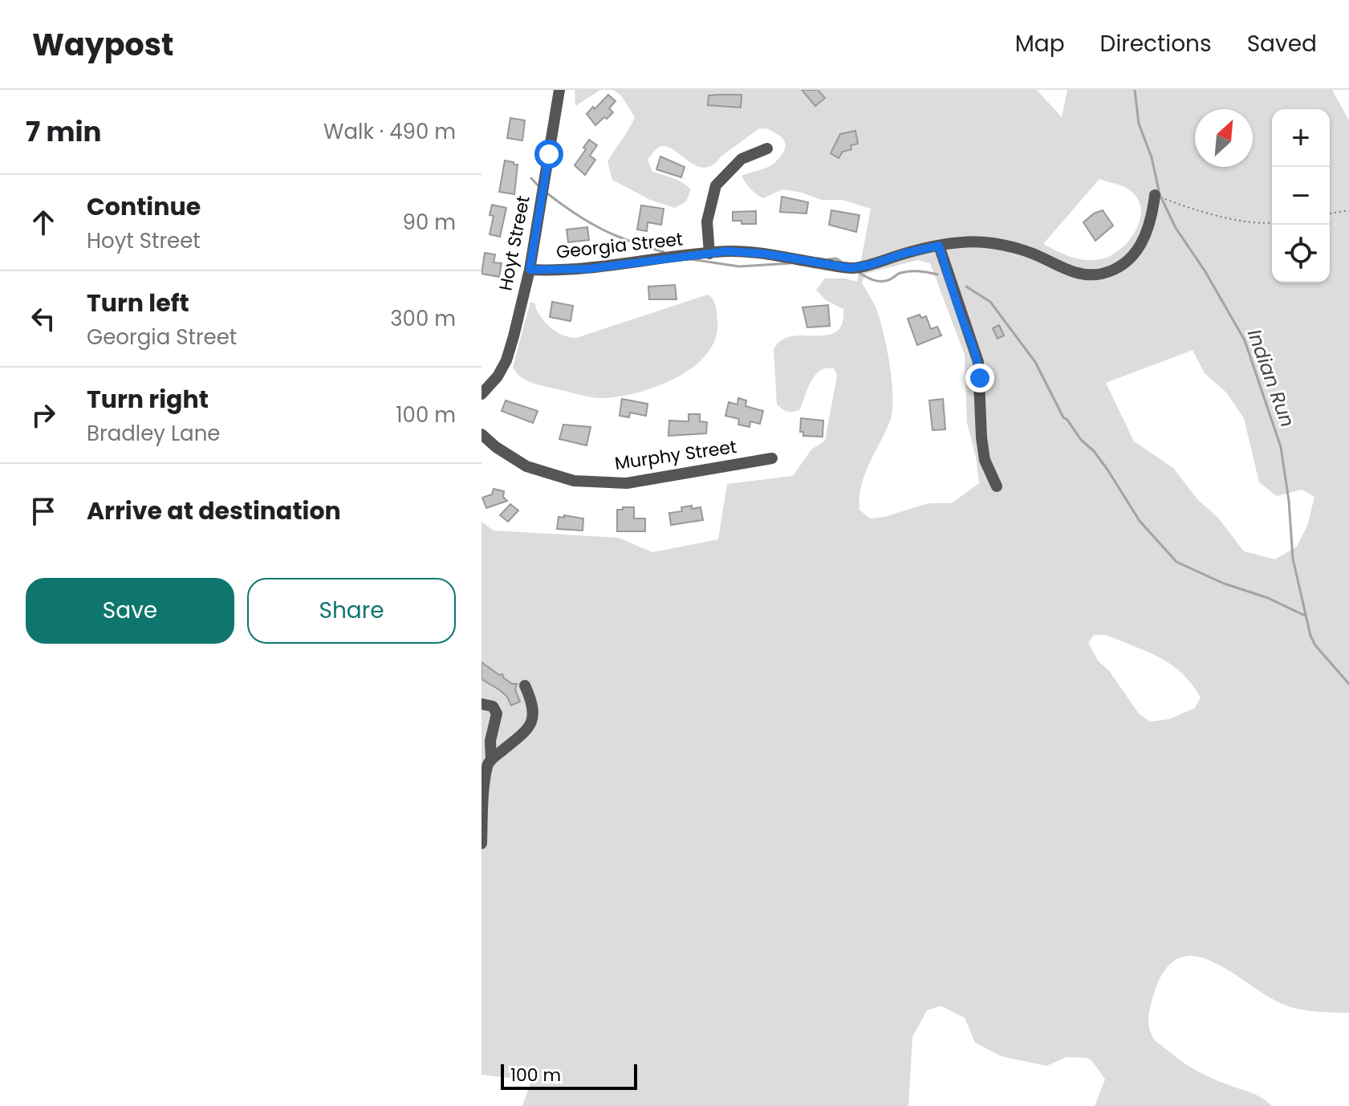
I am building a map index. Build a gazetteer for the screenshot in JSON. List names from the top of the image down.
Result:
{
  "streets": {
    "street": ["Hoyt Street", "Georgia Street", "Murphy Street"]
  },
  "crossings": [
    ["Hoyt Street", "Georgia Street"]
  ],
  "water": ["Indian Run"],
  "scale_bar": "100 m",
  "north": "top right",
  "page": {
    "header": "Waypost",
    "nav": ["Map", "Directions", "Saved"],
    "heading": ["7 min", "Walk · 490 m"],
    "map_buttons": ["+", "−"],
    "list": [
      ["Continue", "Hoyt Street", "90 m"],
      ["Turn left", "Georgia Street", "300 m"],
      ["Turn right", "Bradley Lane", "100 m"],
      "Arrive at destination"
    ],
    "buttons": ["Save", "Share"],
    "scale": "100 m"
  }
}
